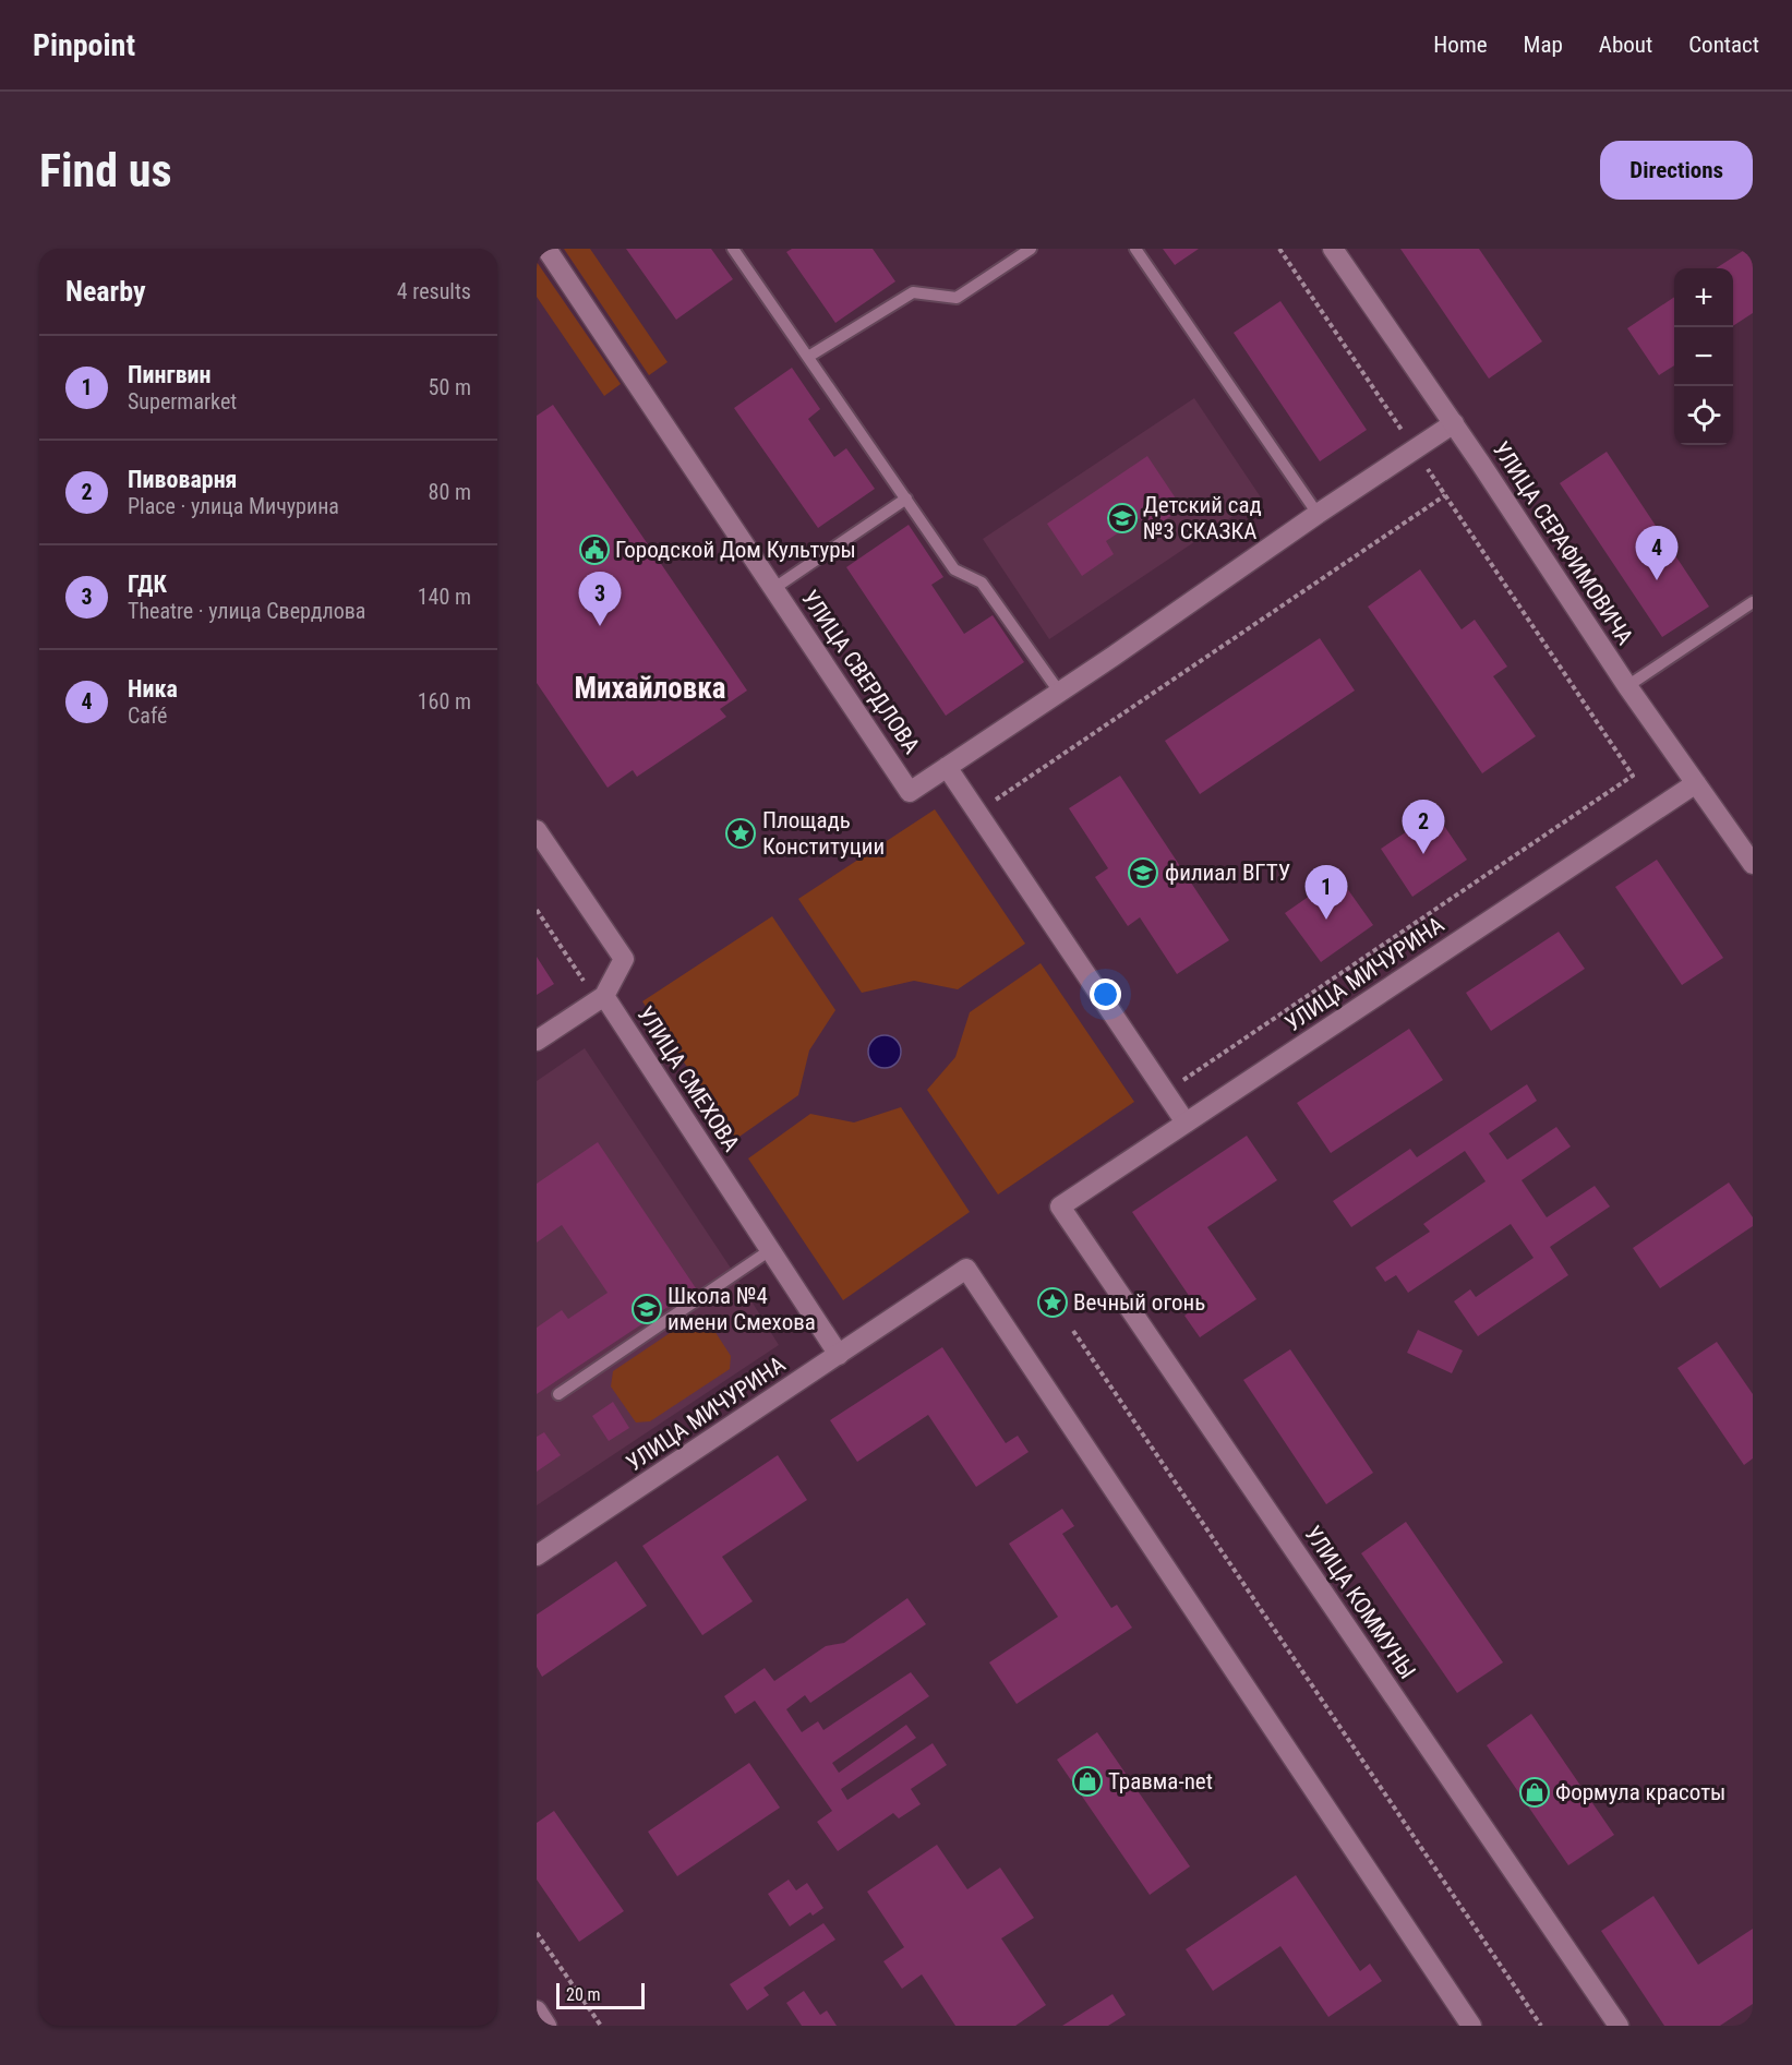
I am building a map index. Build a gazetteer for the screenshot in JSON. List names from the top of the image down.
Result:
{
  "streets": {
    "street": [
      "УЛИЦА СЕРАФИМОВИЧА",
      "УЛИЦА СВЕРДЛОВА",
      "УЛИЦА МИЧУРИНА",
      "УЛИЦА СМЕХОВА",
      "УЛИЦА КОММУНЫ"
    ]
  },
  "crossings": [
    ["УЛИЦА СЕРАФИМОВИЧА", "УЛИЦА СВЕРДЛОВА"],
    ["УЛИЦА СЕРАФИМОВИЧА", "УЛИЦА МИЧУРИНА"],
    ["УЛИЦА МИЧУРИНА", "УЛИЦА СМЕХОВА"],
    ["УЛИЦА МИЧУРИНА", "УЛИЦА КОММУНЫ"]
  ],
  "districts": ["Михайловка"],
  "places": {
    "school or university": ["Детский сад №3 СКАЗКА", "филиал ВГТУ", "Школа №4 имени Смехова"],
    "public building": ["Городской Дом Культуры"],
    "place": ["Площадь Конституции", "Вечный огонь"],
    "shop": ["Травма-net", "Формула красоты"]
  },
  "scale_bar": "20 m",
  "page": {
    "header": "Pinpoint",
    "nav": [
      "Home",
      "Map",
      "About",
      "Contact"
    ],
    "buttons": "Directions",
    "title": "Find us",
    "heading": ["Nearby", "4 results"],
    "map_buttons": ["+", "−"],
    "list": [
      {
        "mark": "1",
        "name": "Пингвин",
        "note": "Supermarket",
        "value": "50 m"
      },
      {
        "mark": "2",
        "name": "Пивоварня",
        "note": "Place · улица Мичурина",
        "value": "80 m"
      },
      {
        "mark": "3",
        "name": "ГДК",
        "note": "Theatre · улица Свердлова",
        "value": "140 m"
      },
      {
        "mark": "4",
        "name": "Ника",
        "note": "Café",
        "value": "160 m"
      }
    ],
    "pins": [
      "4",
      "3",
      "2",
      "1"
    ],
    "scale": "20 m"
  }
}
